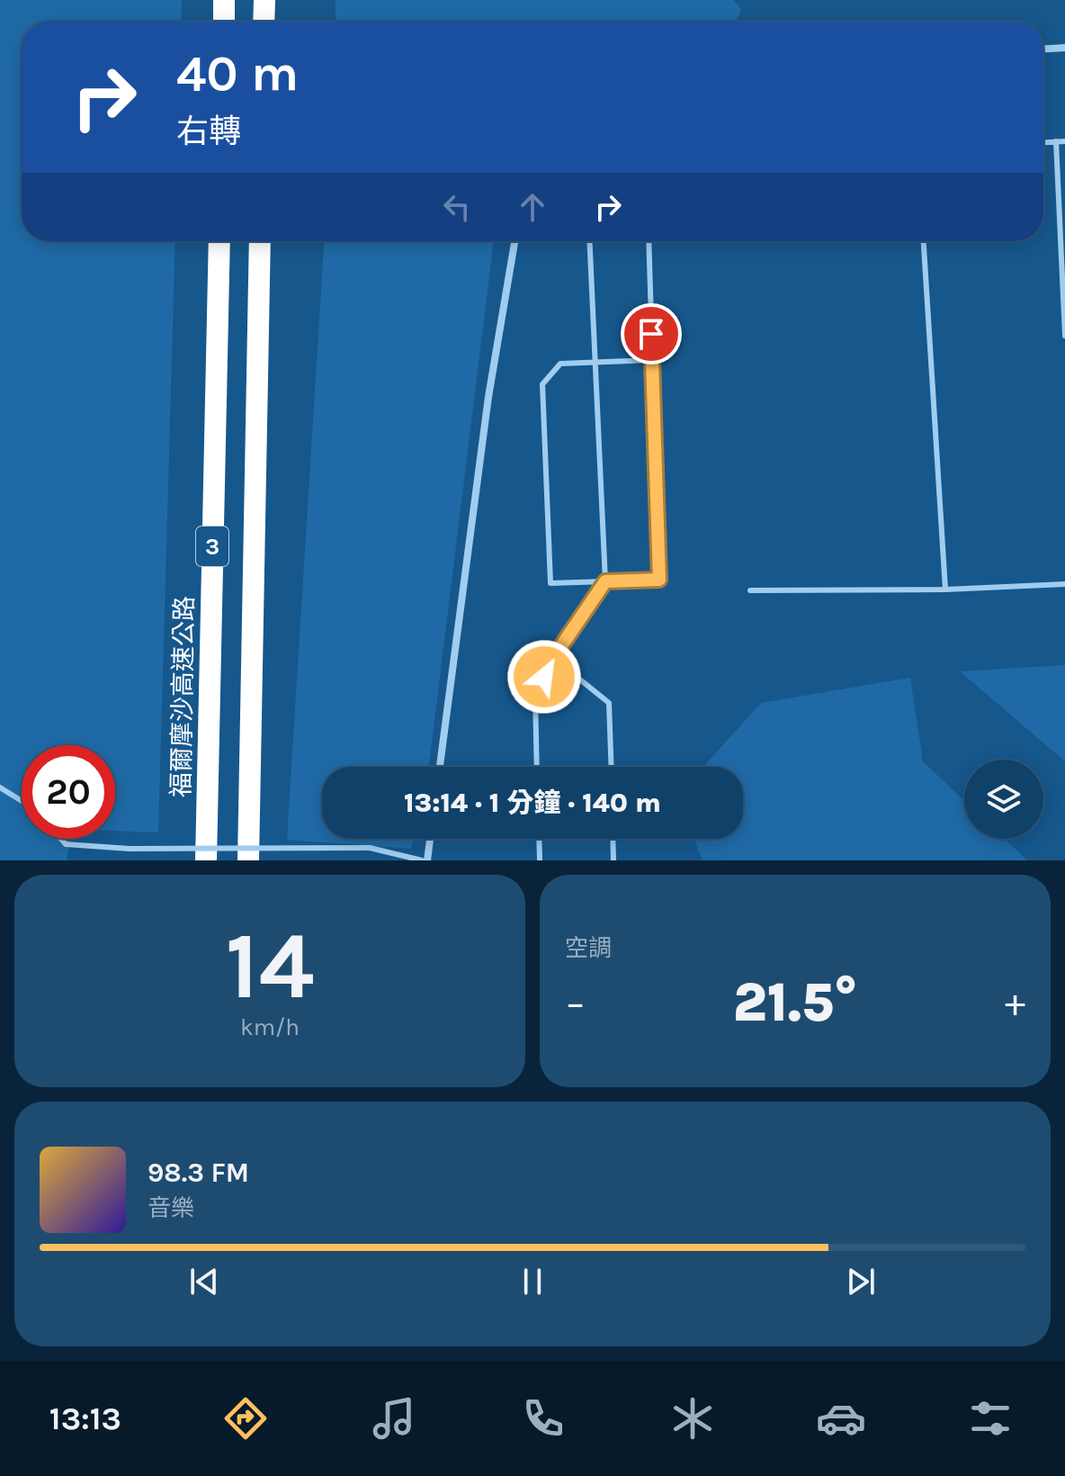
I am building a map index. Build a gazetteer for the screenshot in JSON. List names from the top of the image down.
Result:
{
  "streets": {
    "highway": ["3", "福爾摩沙高速公路"]
  },
  "page": {
    "turn": ["40 m", "右轉"],
    "limit": "20",
    "trip": "13:14 · 1 分鐘 · 140 m",
    "tile": [
      ["14", "km/h"],
      "空調"
    ],
    "heat": ["−", "21.5°", "+"],
    "song": ["98.3 FM", "音樂"],
    "tabs": "13:13"
  }
}
